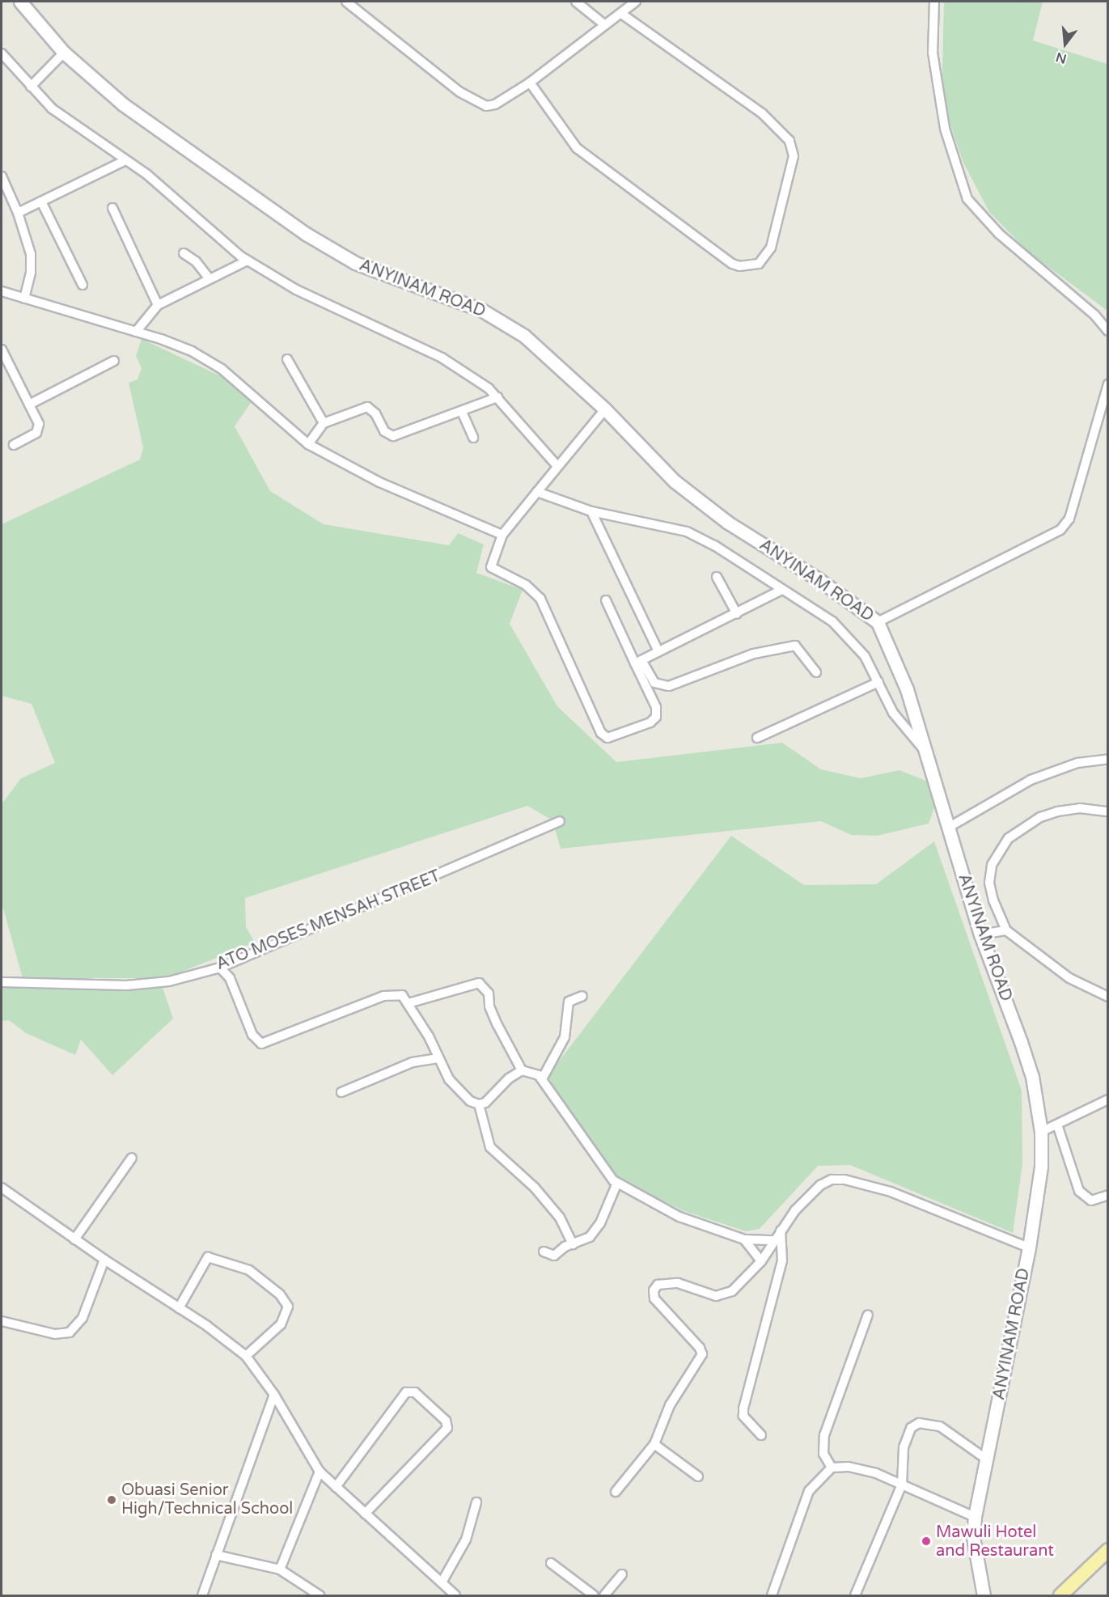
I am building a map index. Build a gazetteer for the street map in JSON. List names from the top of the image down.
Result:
{
  "streets": {
    "street": ["ANYINAM ROAD", "ATO MOSES MENSAH STREET"]
  },
  "places": ["Obuasi Senior High/Technical School", "Mawuli Hotel and Restaurant"],
  "north": "bottom"
}
